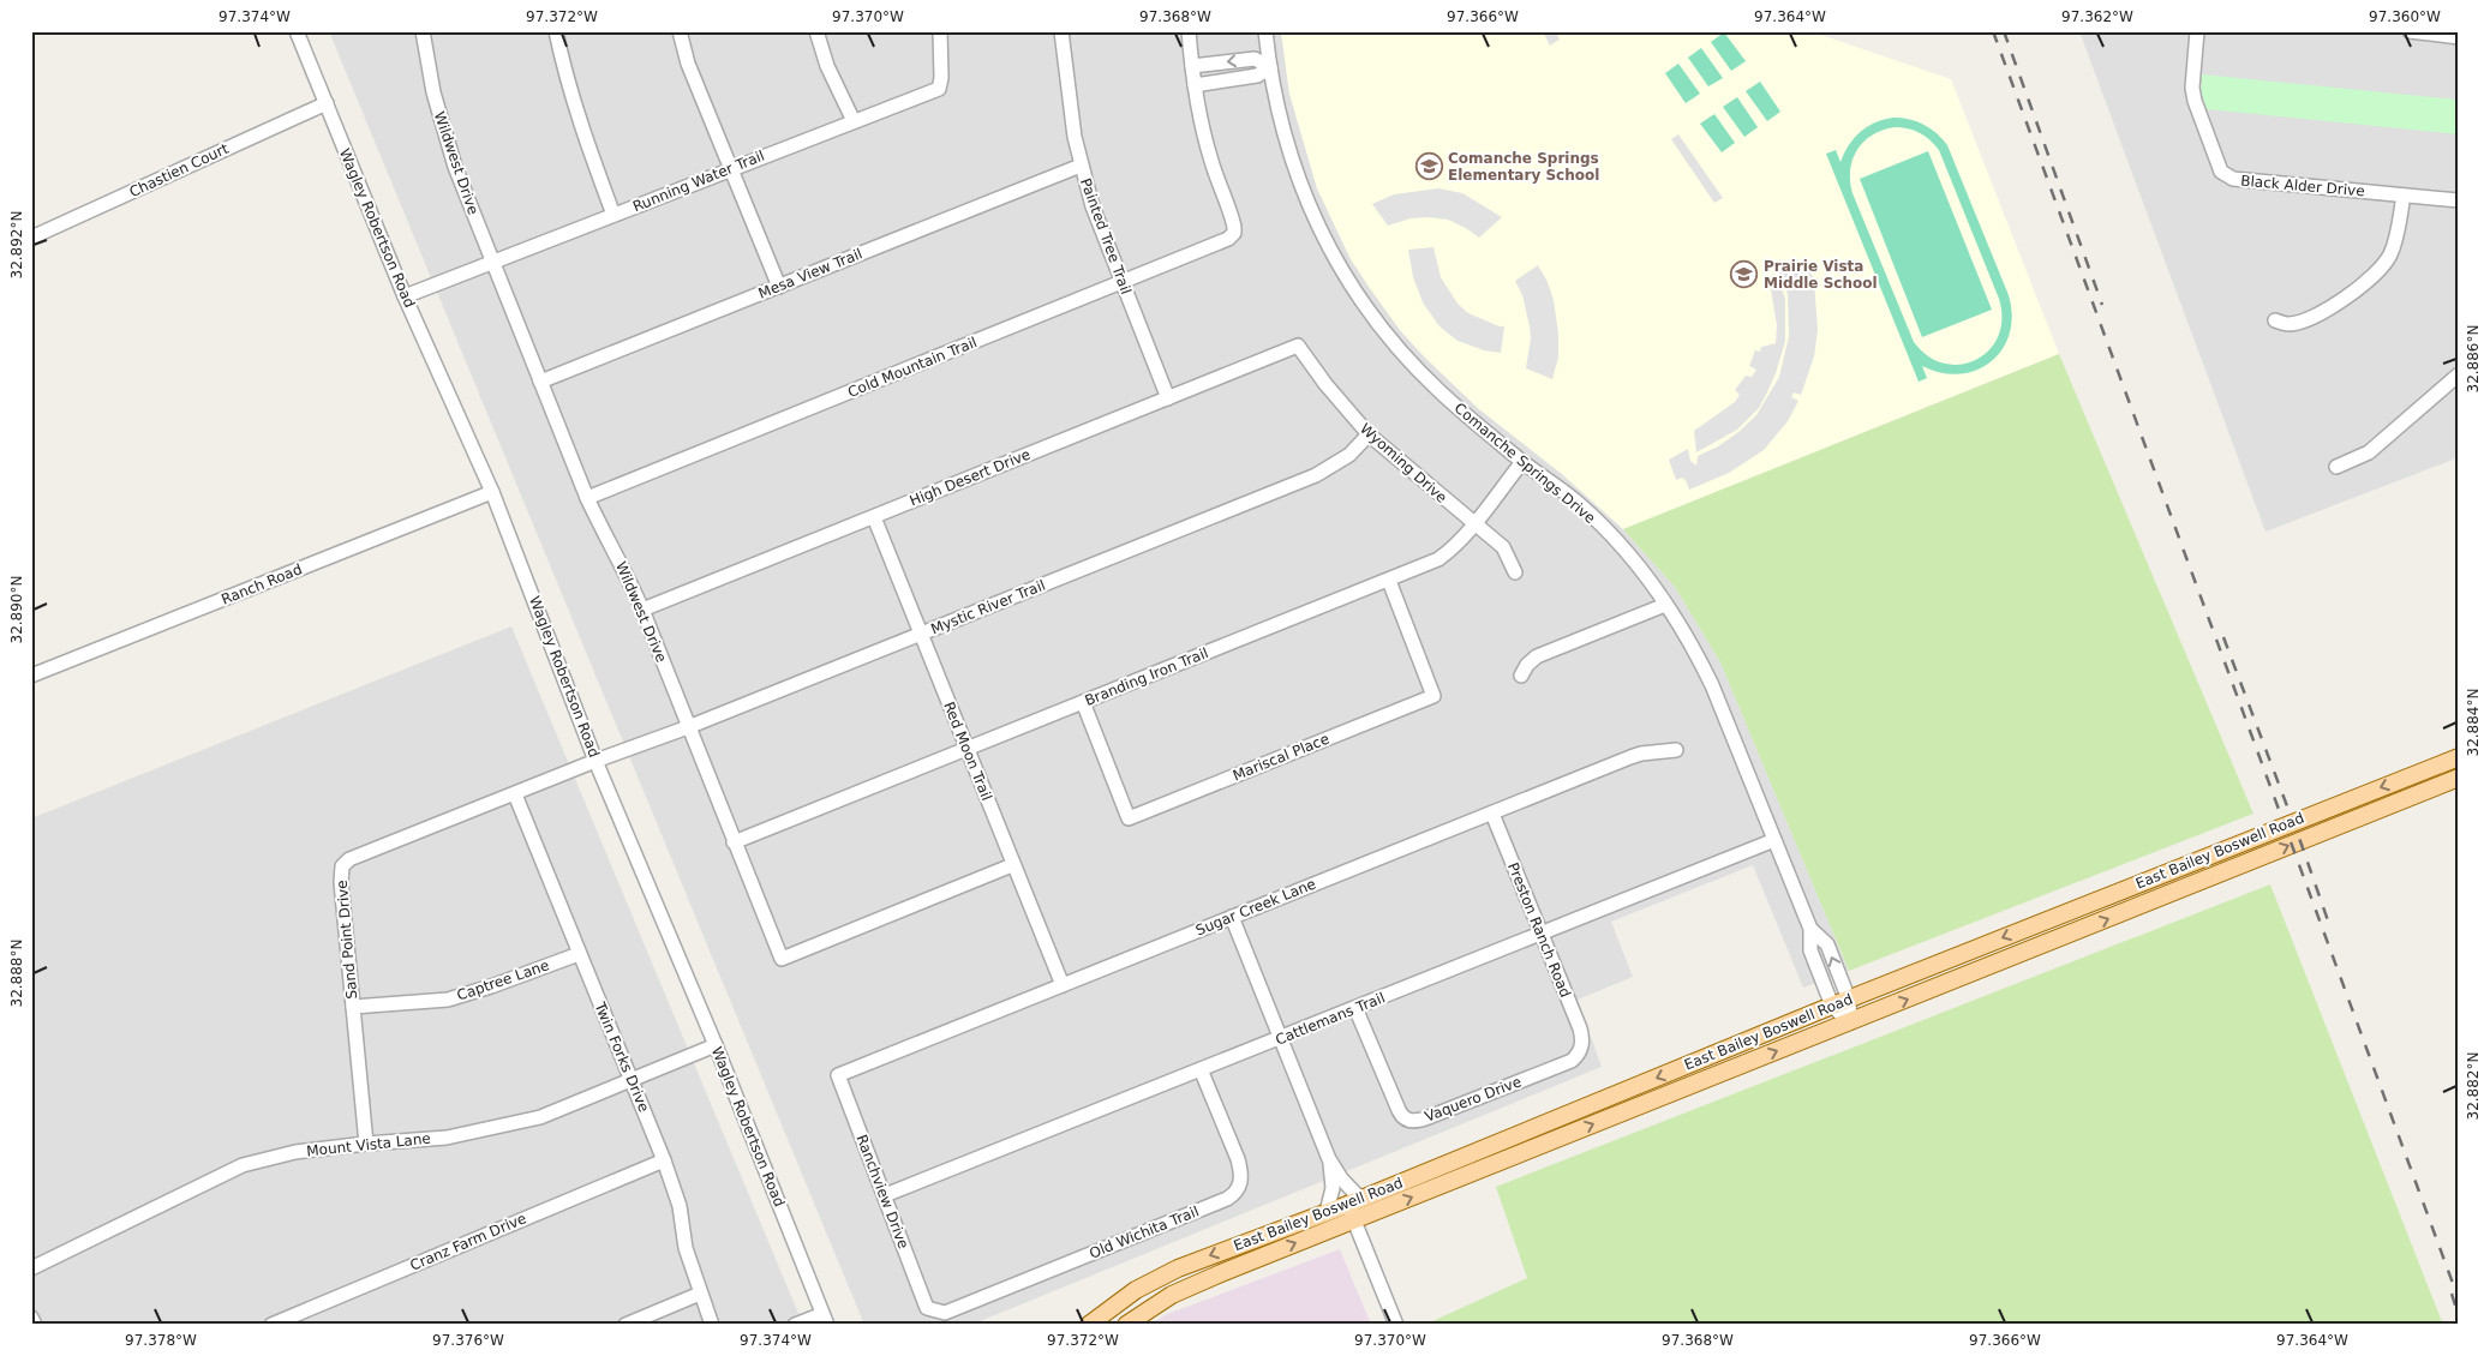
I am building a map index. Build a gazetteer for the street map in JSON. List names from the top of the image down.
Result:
{
  "streets": {
    "main road": ["East Bailey Boswell Road"],
    "street": [
      "Wildwest Drive",
      "Chastien Court",
      "Running Water Trail",
      "Black Alder Drive",
      "Wagley Robertson Road",
      "Painted Tree Trail",
      "Mesa View Trail",
      "Cold Mountain Trail",
      "Wyoming Drive",
      "Comanche Springs Drive",
      "High Desert Drive",
      "Ranch Road",
      "Mystic River Trail",
      "Branding Iron Trail",
      "Red Moon Trail",
      "Mariscal Place",
      "Sugar Creek Lane",
      "Preston Ranch Road",
      "Sand Point Drive",
      "Captree Lane",
      "Cattlemans Trail",
      "Twin Forks Drive",
      "Vaquero Drive",
      "Mount Vista Lane",
      "Ranchview Drive",
      "Old Wichita Trail",
      "Cranz Farm Drive"
    ]
  },
  "crossings": [
    ["Wildwest Drive", "Running Water Trail"],
    ["Wildwest Drive", "Mesa View Trail"],
    ["Wildwest Drive", "Cold Mountain Trail"],
    ["Wildwest Drive", "High Desert Drive"],
    ["Wildwest Drive", "Mystic River Trail"],
    ["Wildwest Drive", "Branding Iron Trail"],
    ["Wildwest Drive", "Red Moon Trail"],
    ["Chastien Court", "Wagley Robertson Road"],
    ["Running Water Trail", "Wagley Robertson Road"],
    ["Wagley Robertson Road", "Ranch Road"],
    ["Wagley Robertson Road", "Mystic River Trail"],
    ["Wagley Robertson Road", "Sand Point Drive"],
    ["Wagley Robertson Road", "Mount Vista Lane"],
    ["Painted Tree Trail", "Mesa View Trail"],
    ["Painted Tree Trail", "Cold Mountain Trail"],
    ["Painted Tree Trail", "High Desert Drive"],
    ["Wyoming Drive", "High Desert Drive"],
    ["Wyoming Drive", "Mystic River Trail"],
    ["Wyoming Drive", "Branding Iron Trail"],
    ["Comanche Springs Drive", "Branding Iron Trail"],
    ["Comanche Springs Drive", "East Bailey Boswell Road"],
    ["Comanche Springs Drive", "Cattlemans Trail"],
    ["High Desert Drive", "Red Moon Trail"],
    ["Mystic River Trail", "Red Moon Trail"],
    ["Mystic River Trail", "Sand Point Drive"],
    ["Branding Iron Trail", "Red Moon Trail"],
    ["Branding Iron Trail", "Mariscal Place"],
    ["Red Moon Trail", "Sugar Creek Lane"],
    ["Sugar Creek Lane", "Preston Ranch Road"],
    ["Sugar Creek Lane", "Ranchview Drive"],
    ["Preston Ranch Road", "Cattlemans Trail"],
    ["Preston Ranch Road", "Vaquero Drive"],
    ["Sand Point Drive", "Captree Lane"],
    ["Sand Point Drive", "Twin Forks Drive"],
    ["Sand Point Drive", "Mount Vista Lane"],
    ["Captree Lane", "Twin Forks Drive"],
    ["Cattlemans Trail", "Vaquero Drive"],
    ["Cattlemans Trail", "Ranchview Drive"],
    ["Cattlemans Trail", "Old Wichita Trail"],
    ["Twin Forks Drive", "Mount Vista Lane"],
    ["Twin Forks Drive", "Cranz Farm Drive"],
    ["Ranchview Drive", "Old Wichita Trail"]
  ],
  "places": {
    "school or university": ["Comanche Springs Elementary School", "Prairie Vista Middle School"]
  },
  "coordinates": [
    "97.374°W",
    "97.372°W",
    "97.370°W",
    "97.368°W",
    "97.366°W",
    "97.364°W",
    "97.362°W",
    "97.360°W",
    "32.892°N",
    "32.886°N",
    "32.890°N",
    "32.884°N",
    "32.888°N",
    "32.882°N",
    "97.378°W",
    "97.376°W"
  ]
}
